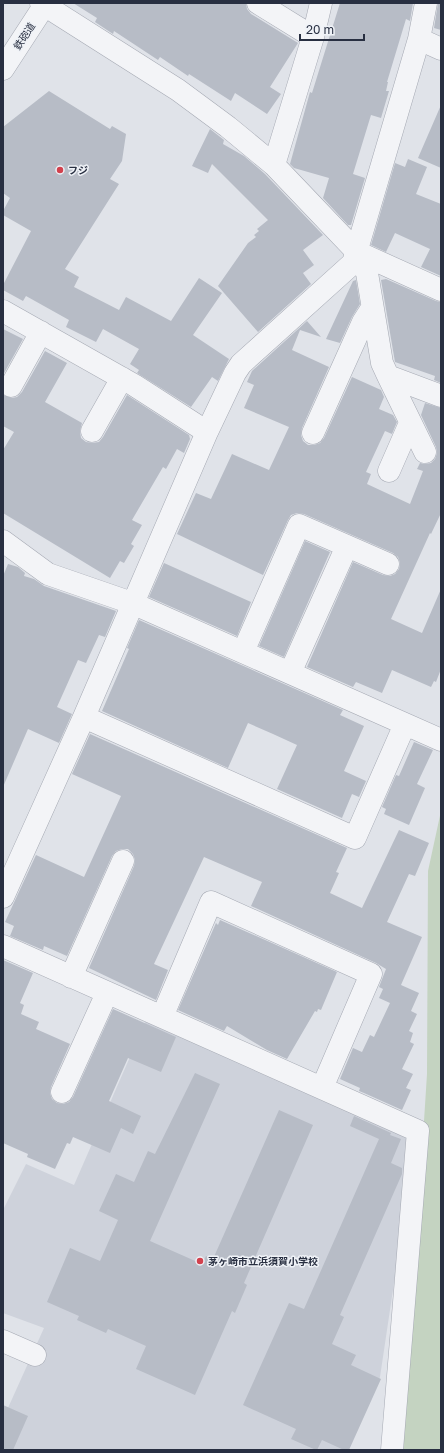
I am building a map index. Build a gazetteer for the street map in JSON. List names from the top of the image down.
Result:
{
  "streets": {
    "street": ["鉄砲道"]
  },
  "places": ["フジ", "茅ヶ崎市立浜須賀小学校"],
  "scale_bar": "20 m"
}
